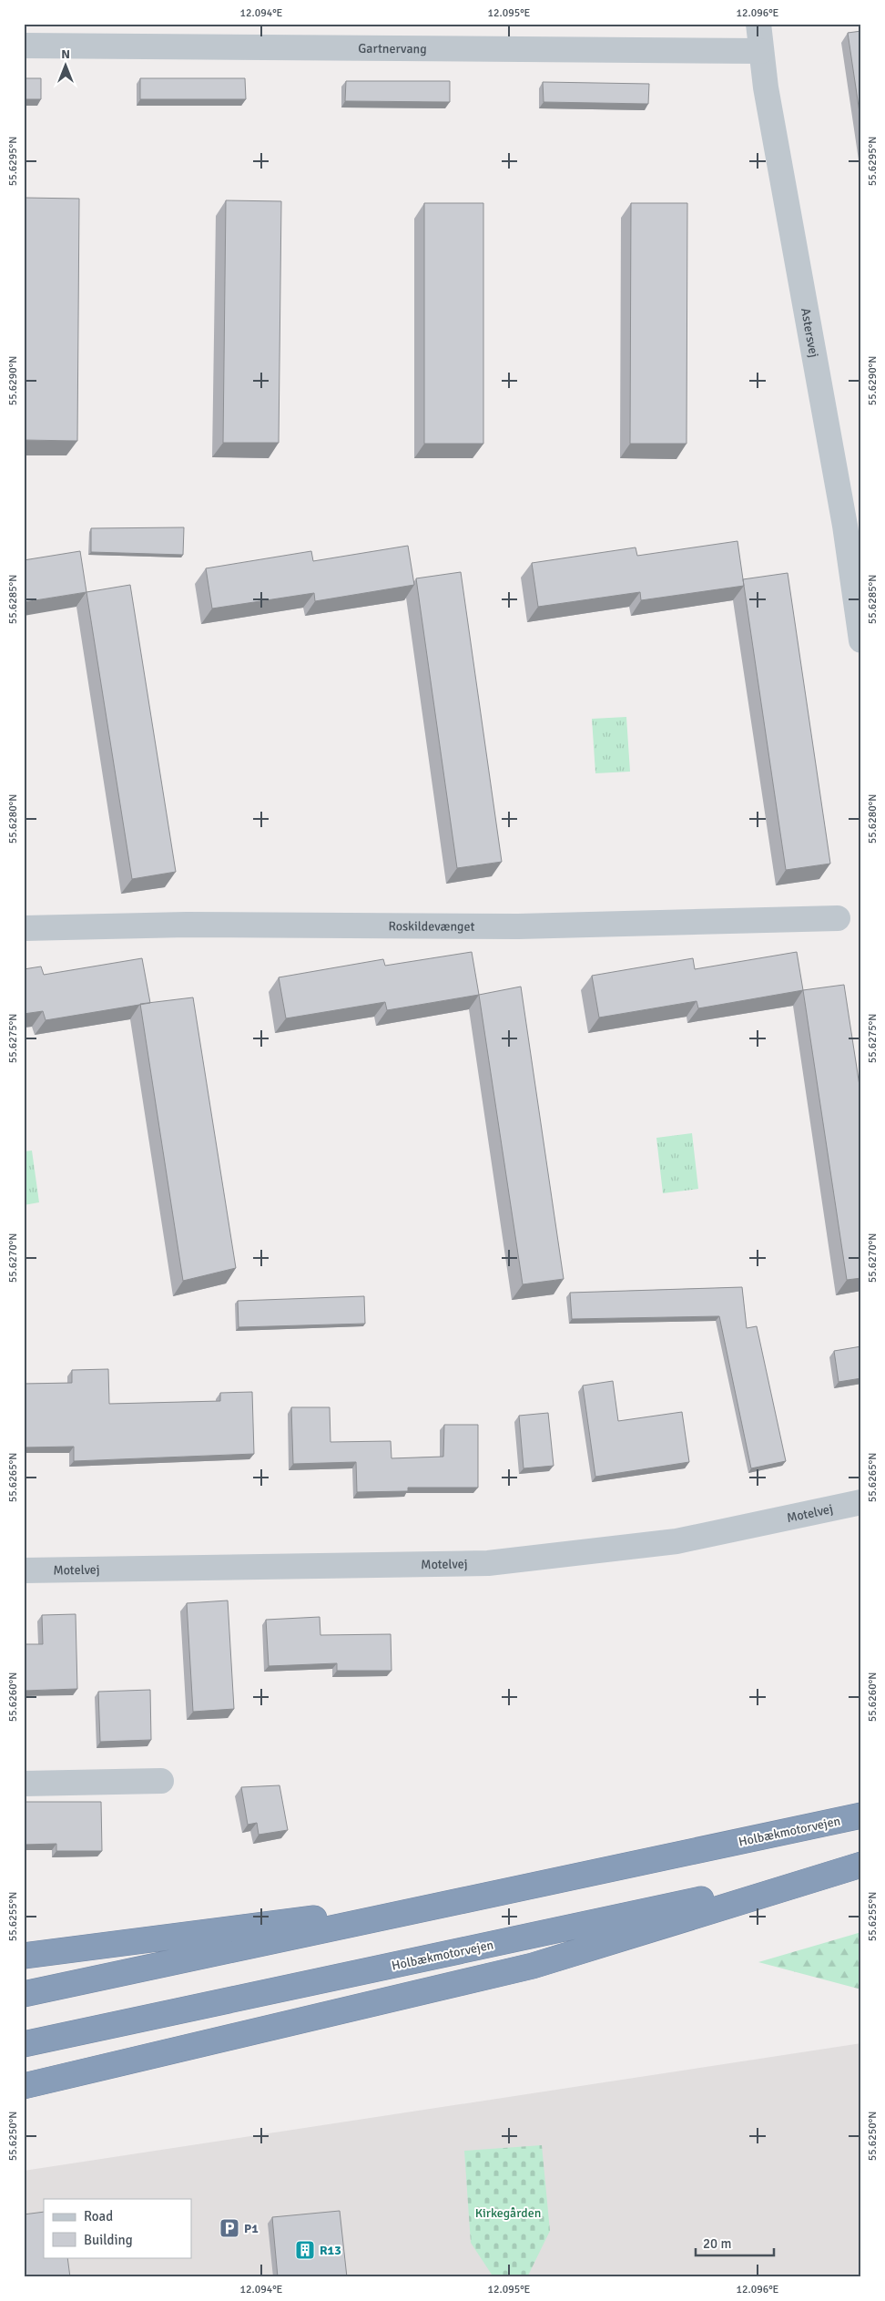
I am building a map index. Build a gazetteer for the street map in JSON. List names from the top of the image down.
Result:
{
  "streets": {
    "highway": ["Holbækmotorvejen"],
    "street": [
      "Gartnervang",
      "Astersvej",
      "Roskildevænget",
      "Motelvej"
    ]
  },
  "crossings": [
    ["Gartnervang", "Astersvej"]
  ],
  "parks": ["Kirkegården"],
  "places": {
    "parking": ["P1"],
    "building": ["R13"]
  },
  "legend": ["Road", "Building"],
  "scale_bar": "20 m",
  "north": "top",
  "coordinates": [
    "12.094°E",
    "12.095°E",
    "12.096°E",
    "55.6295°N",
    "55.6290°N",
    "55.6285°N",
    "55.6280°N",
    "55.6275°N",
    "55.6270°N",
    "55.6265°N",
    "55.6260°N",
    "55.6255°N",
    "55.6250°N"
  ]
}
